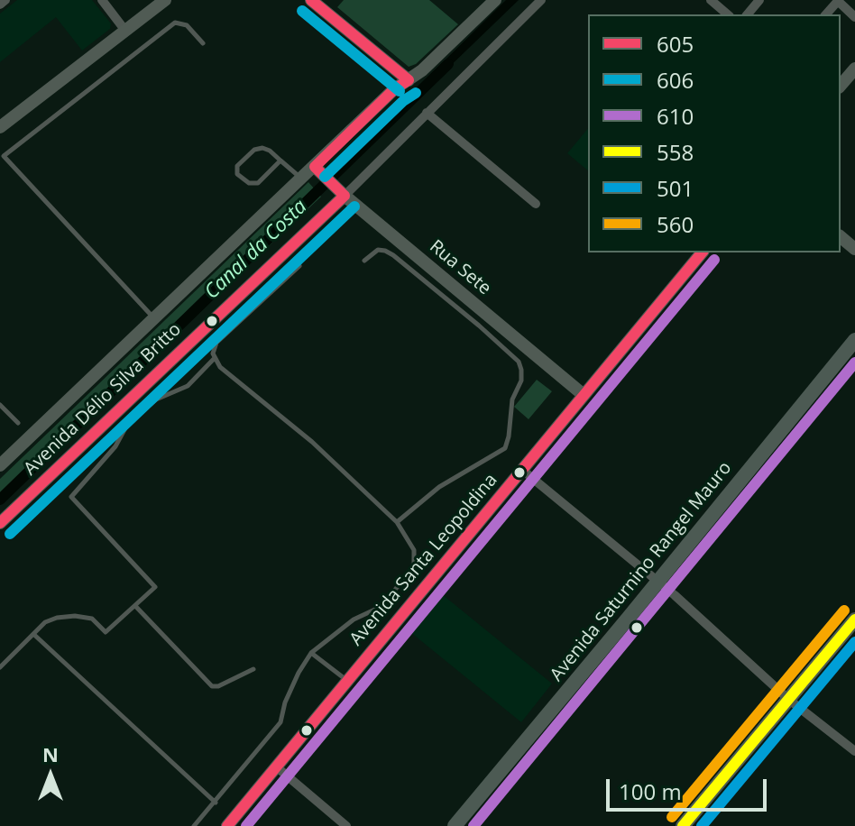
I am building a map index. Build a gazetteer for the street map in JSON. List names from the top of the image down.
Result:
{
  "streets": {
    "main road": ["Avenida Saturnino Rangel Mauro"],
    "street": ["Rua Sete", "Avenida Délio Silva Britto", "Avenida Santa Leopoldina"]
  },
  "crossings": [
    ["Rua Sete", "Avenida Délio Silva Britto"],
    ["Rua Sete", "Avenida Santa Leopoldina"]
  ],
  "water": ["Canal da Costa"],
  "lines": [
    "transit line 605",
    "transit line 606",
    "transit line 610",
    "transit line 560",
    "transit line 558",
    "transit line 501"
  ],
  "legend": [
    "605",
    "606",
    "610",
    "558",
    "501",
    "560"
  ],
  "scale_bar": "100 m",
  "north": "top"
}
